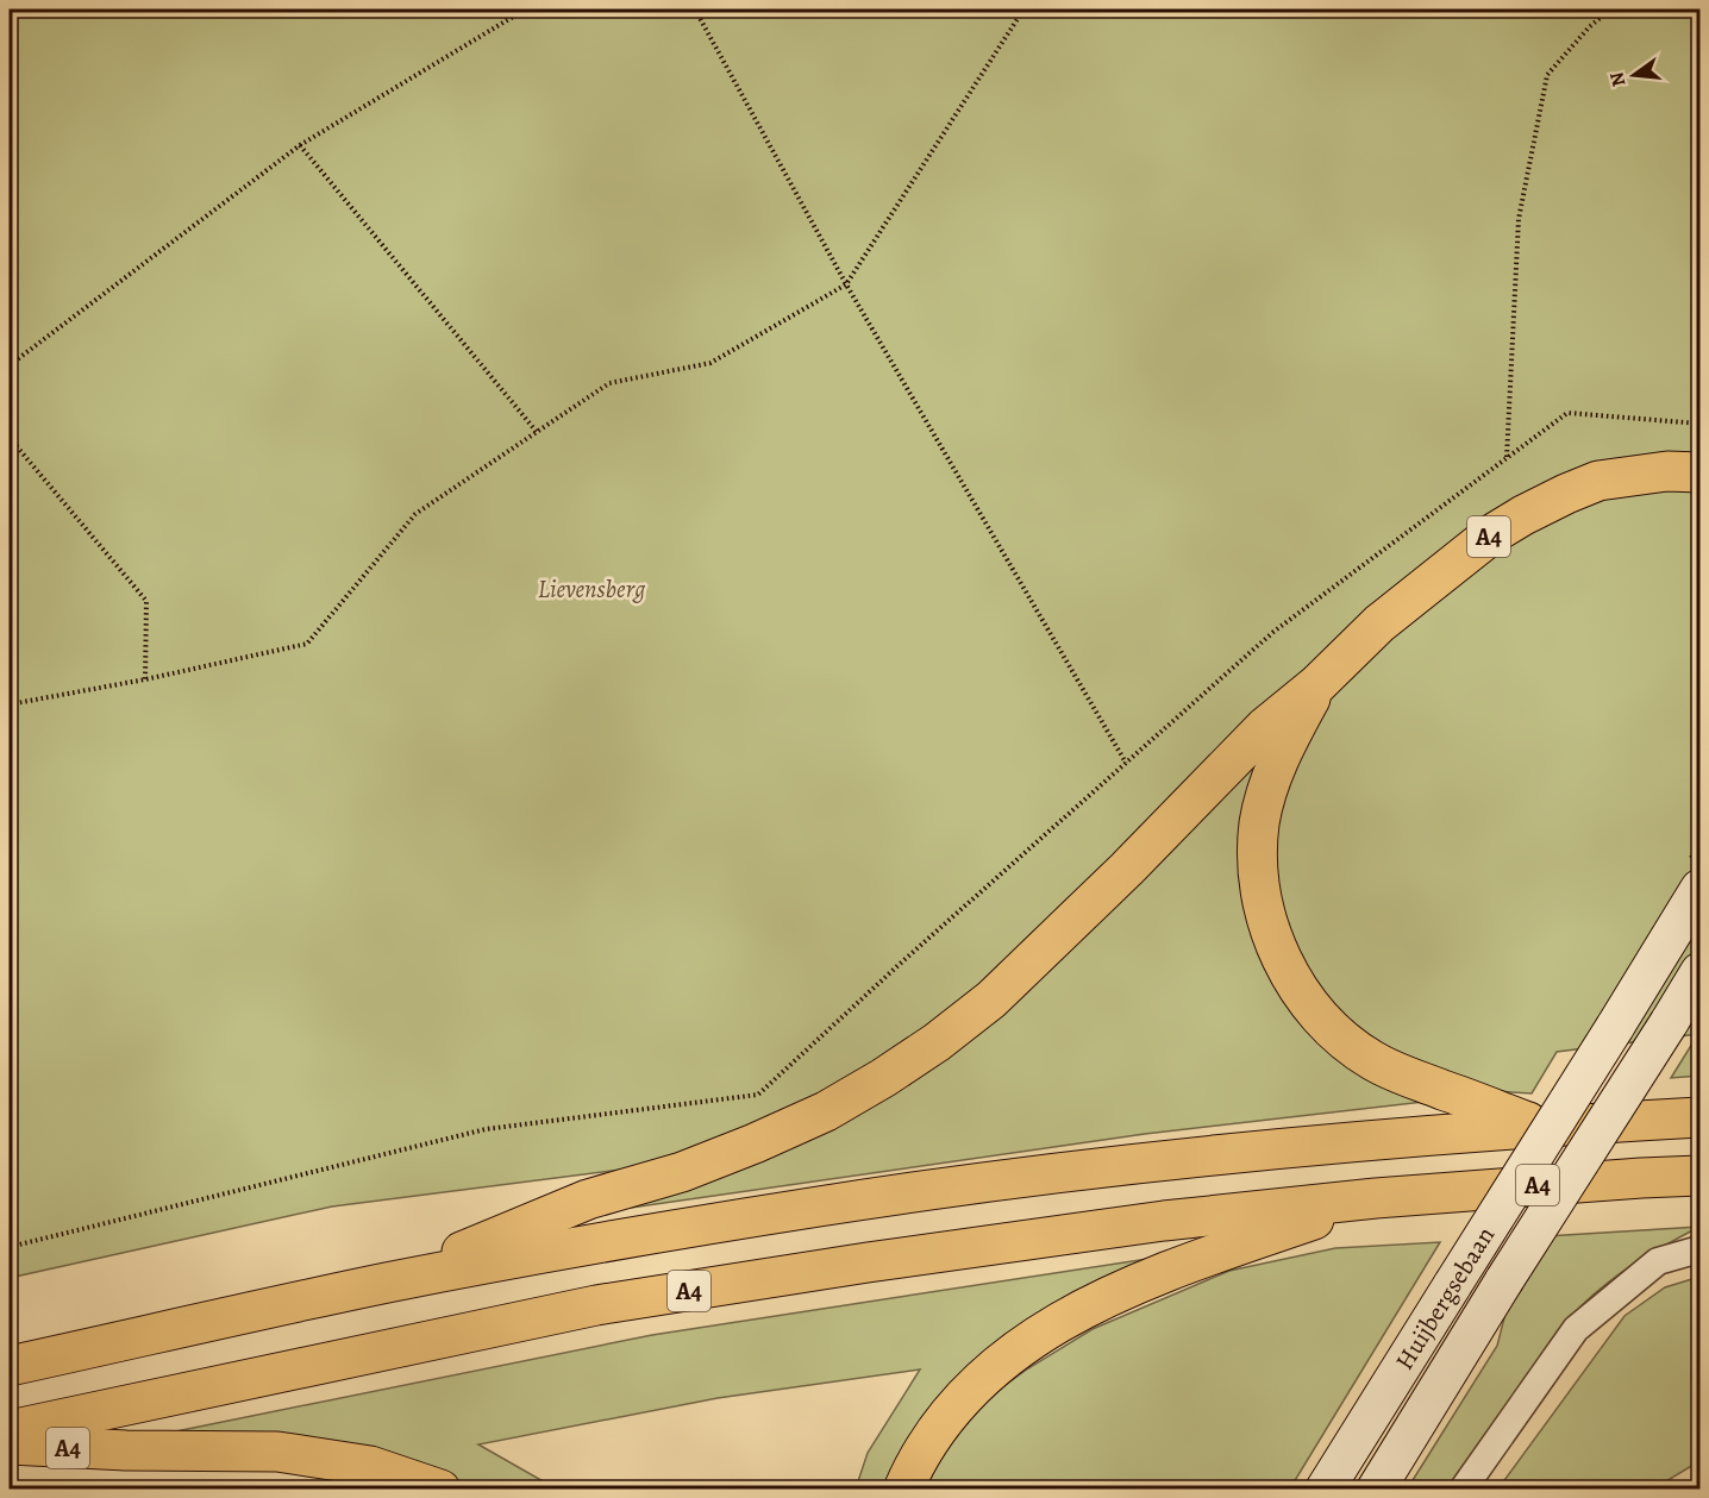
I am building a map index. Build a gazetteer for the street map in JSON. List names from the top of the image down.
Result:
{
  "streets": {
    "highway": ["A4"],
    "main road": ["Huijbergsebaan"]
  },
  "parks": ["Lievensberg"],
  "north": "left"
}
